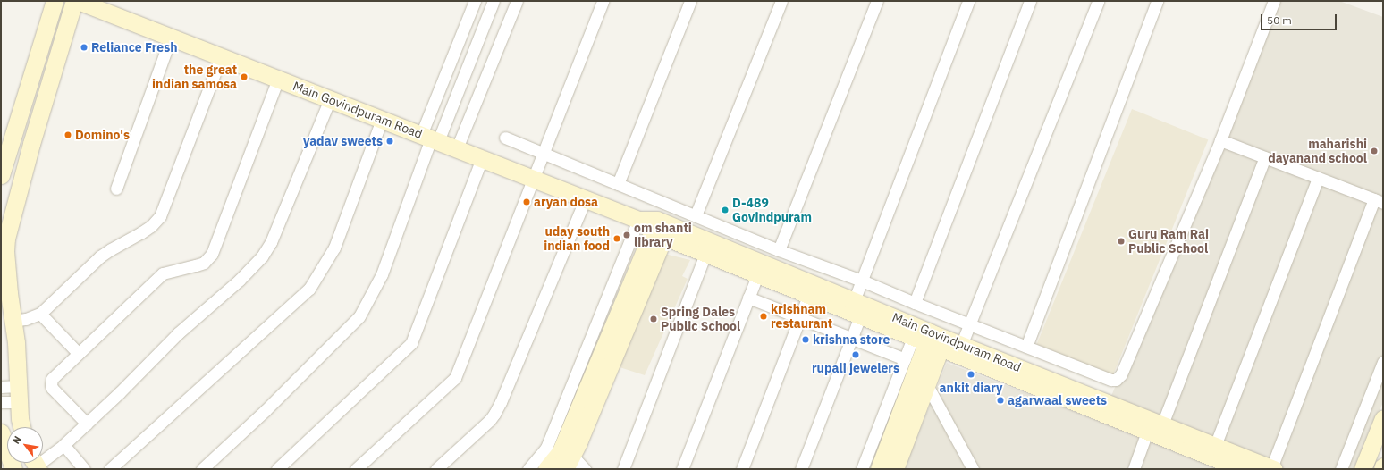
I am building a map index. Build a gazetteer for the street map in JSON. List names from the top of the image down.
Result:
{
  "streets": {
    "street": ["Main Govindpuram Road"]
  },
  "places": [
    "Reliance Fresh",
    "the great indian samosa",
    "Domino's",
    "yadav sweets",
    "maharishi dayanand school",
    "aryan dosa",
    "D-489 Govindpuram",
    "om shanti library",
    "uday south indian food",
    "Guru Ram Rai Public School",
    "krishnam restaurant",
    "Spring Dales Public School",
    "krishna store",
    "rupali jewelers",
    "ankit diary",
    "agarwaal sweets"
  ],
  "scale_bar": "50 m",
  "north": "top left"
}
